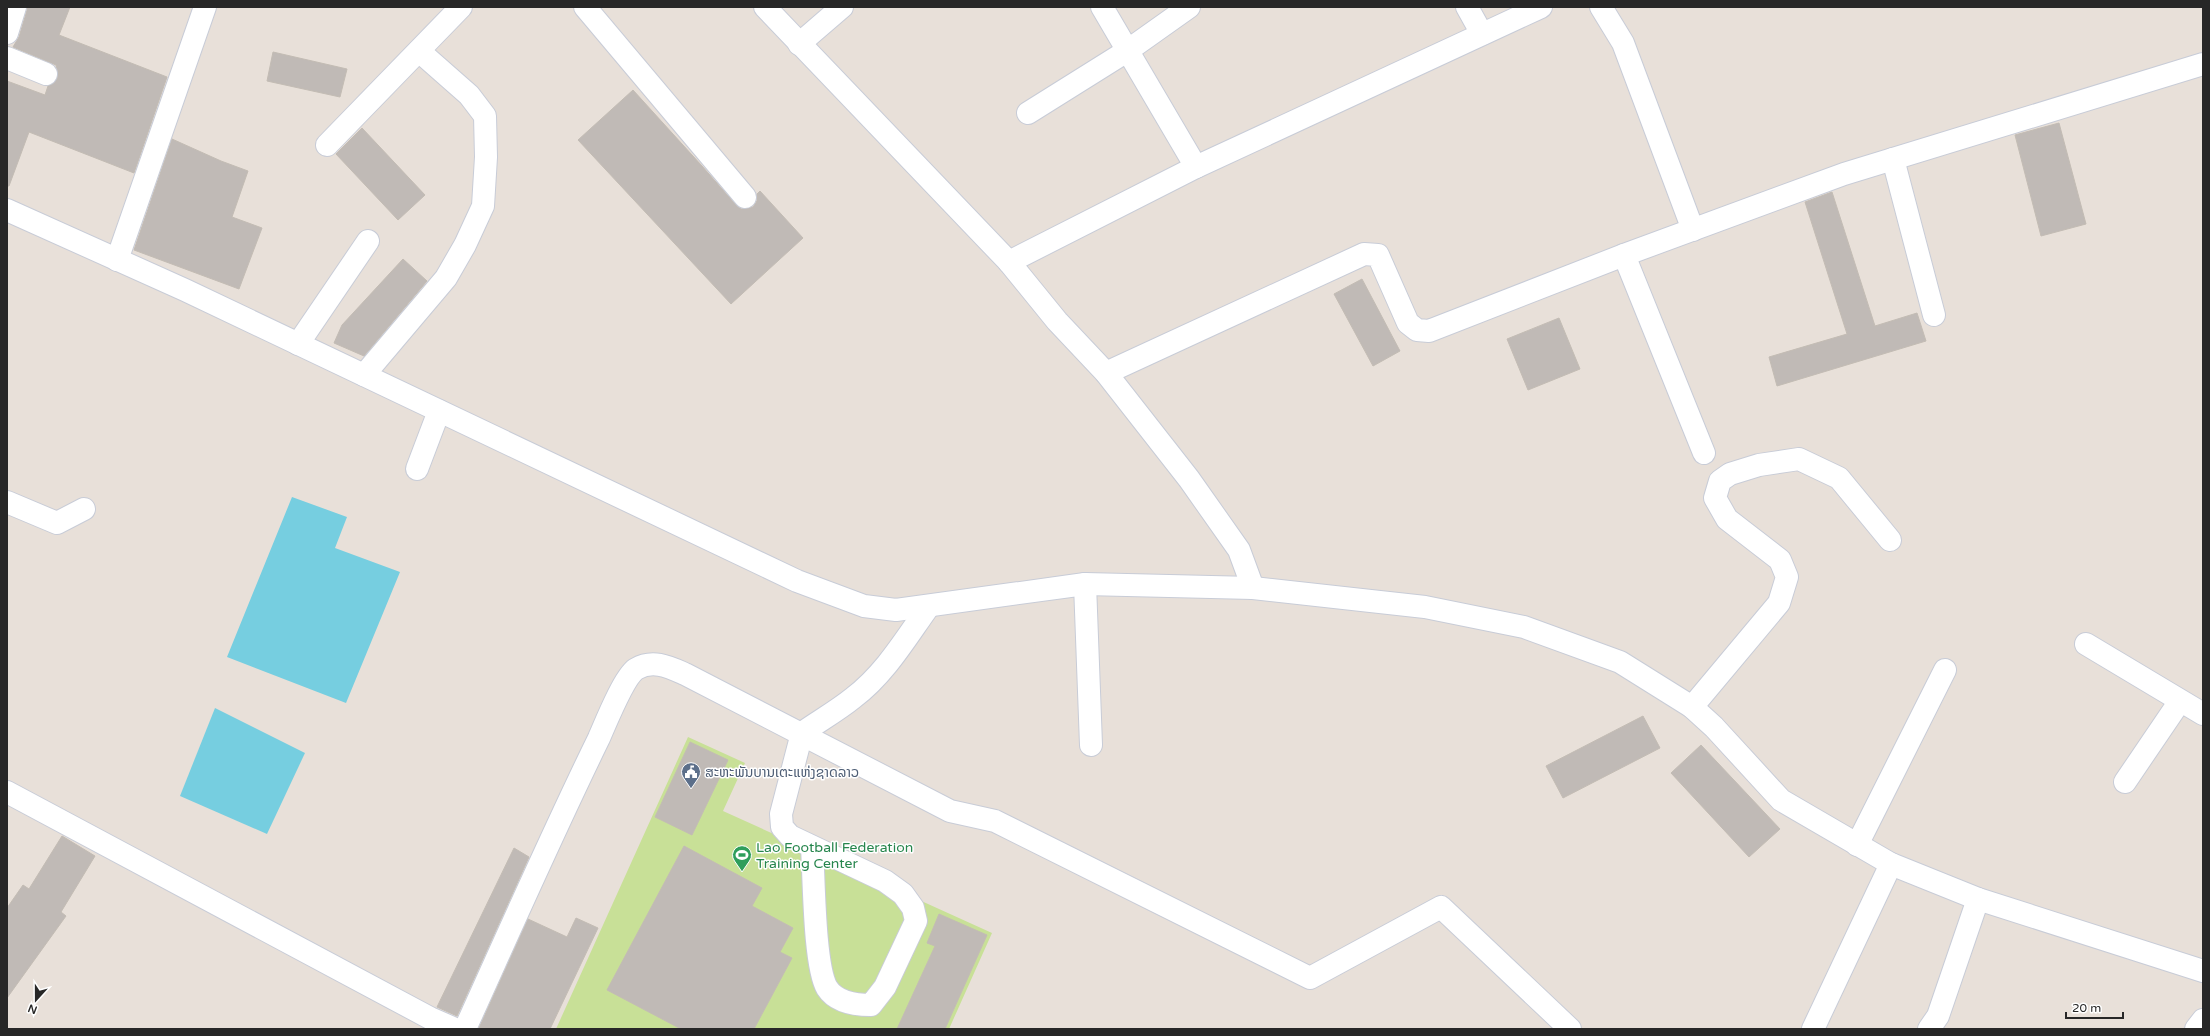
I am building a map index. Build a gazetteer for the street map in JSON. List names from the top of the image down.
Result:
{
  "places": {
    "public building": ["ສະຫະພັນບານເຕະແຫ່ງຊາດລາວ"],
    "sports": ["Lao Football Federation Training Center"]
  },
  "scale_bar": "20 m",
  "north": "bottom"
}
